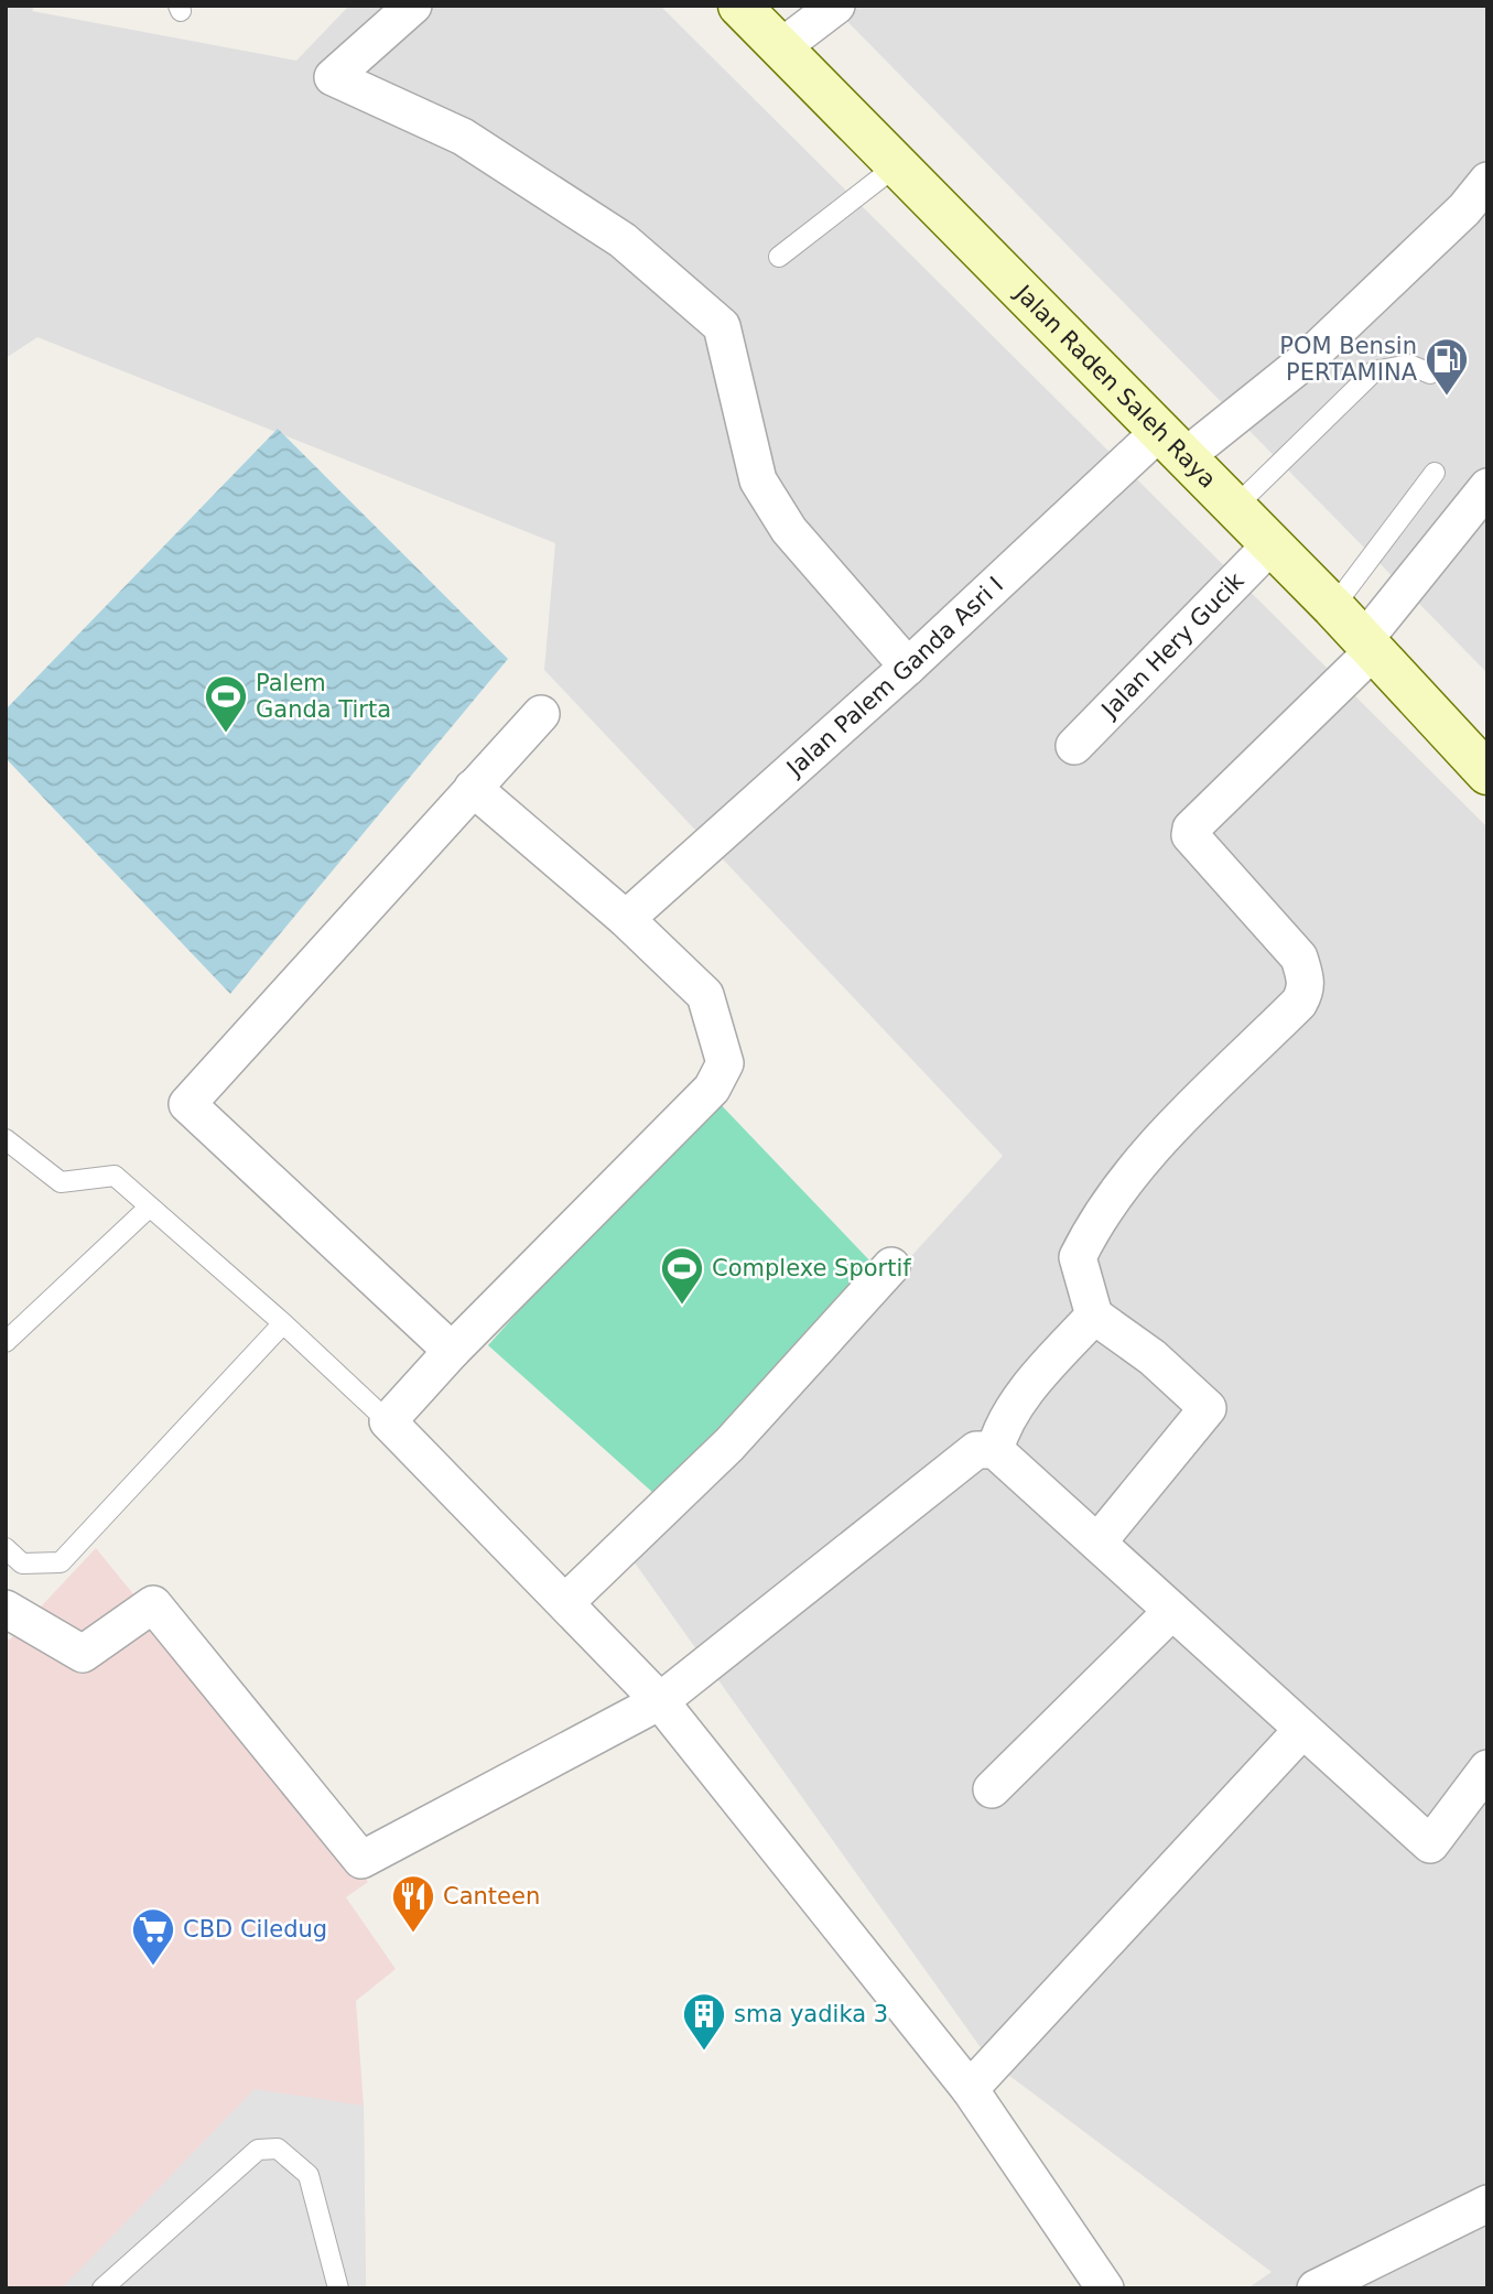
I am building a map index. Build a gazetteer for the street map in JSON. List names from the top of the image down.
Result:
{
  "streets": {
    "main road": ["Jalan Raden Saleh Raya"],
    "street": ["Jalan Hery Gucik", "Jalan Palem Ganda Asri I"]
  },
  "crossings": [
    ["Jalan Raden Saleh Raya", "Jalan Hery Gucik"],
    ["Jalan Raden Saleh Raya", "Jalan Palem Ganda Asri I"]
  ],
  "places": {
    "fuel station": ["POM Bensin PERTAMINA"],
    "sports": ["Palem Ganda Tirta", "Complexe Sportif"],
    "restaurant": ["Canteen"],
    "supermarket": ["CBD Ciledug"],
    "building": ["sma yadika 3"]
  }
}
